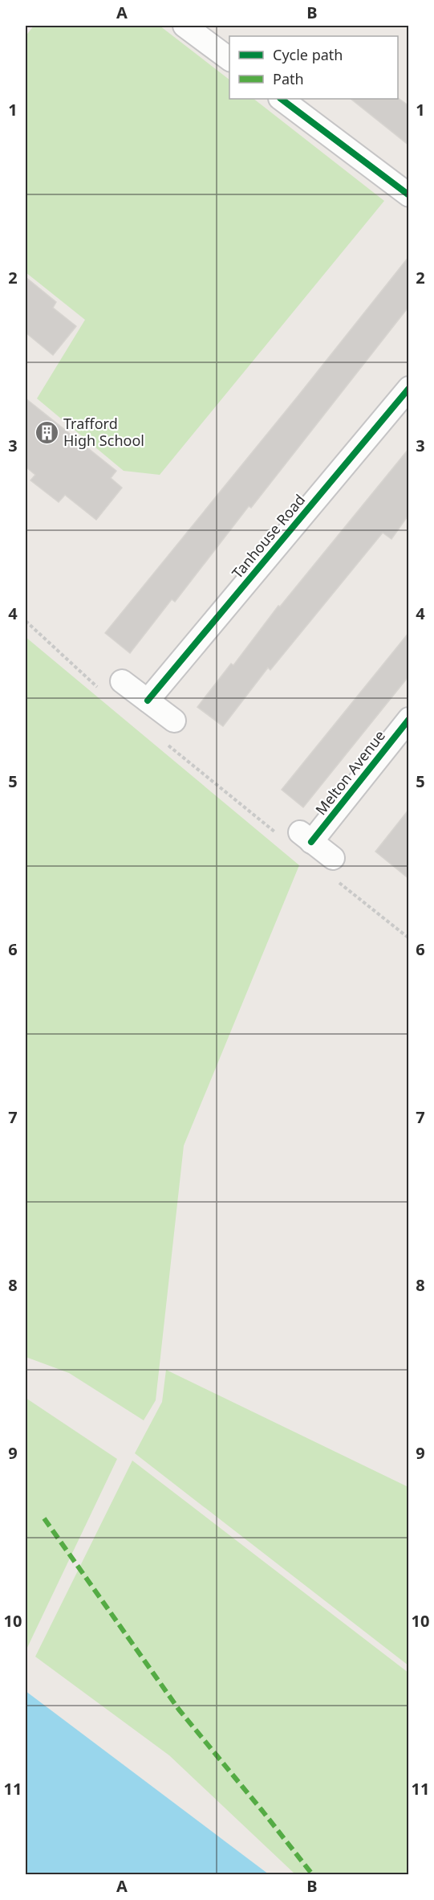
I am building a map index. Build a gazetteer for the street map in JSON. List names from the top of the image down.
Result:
{
  "streets": {
    "street": ["Tanhouse Road", "Melton Avenue"]
  },
  "places": {
    "building": ["Trafford High School"]
  },
  "legend": ["Cycle path", "Path"],
  "grid": {
    "columns": ["A", "B"],
    "rows": [
      "1",
      "2",
      "3",
      "4",
      "5",
      "6",
      "7",
      "8",
      "9",
      "10",
      "11"
    ]
  }
}
